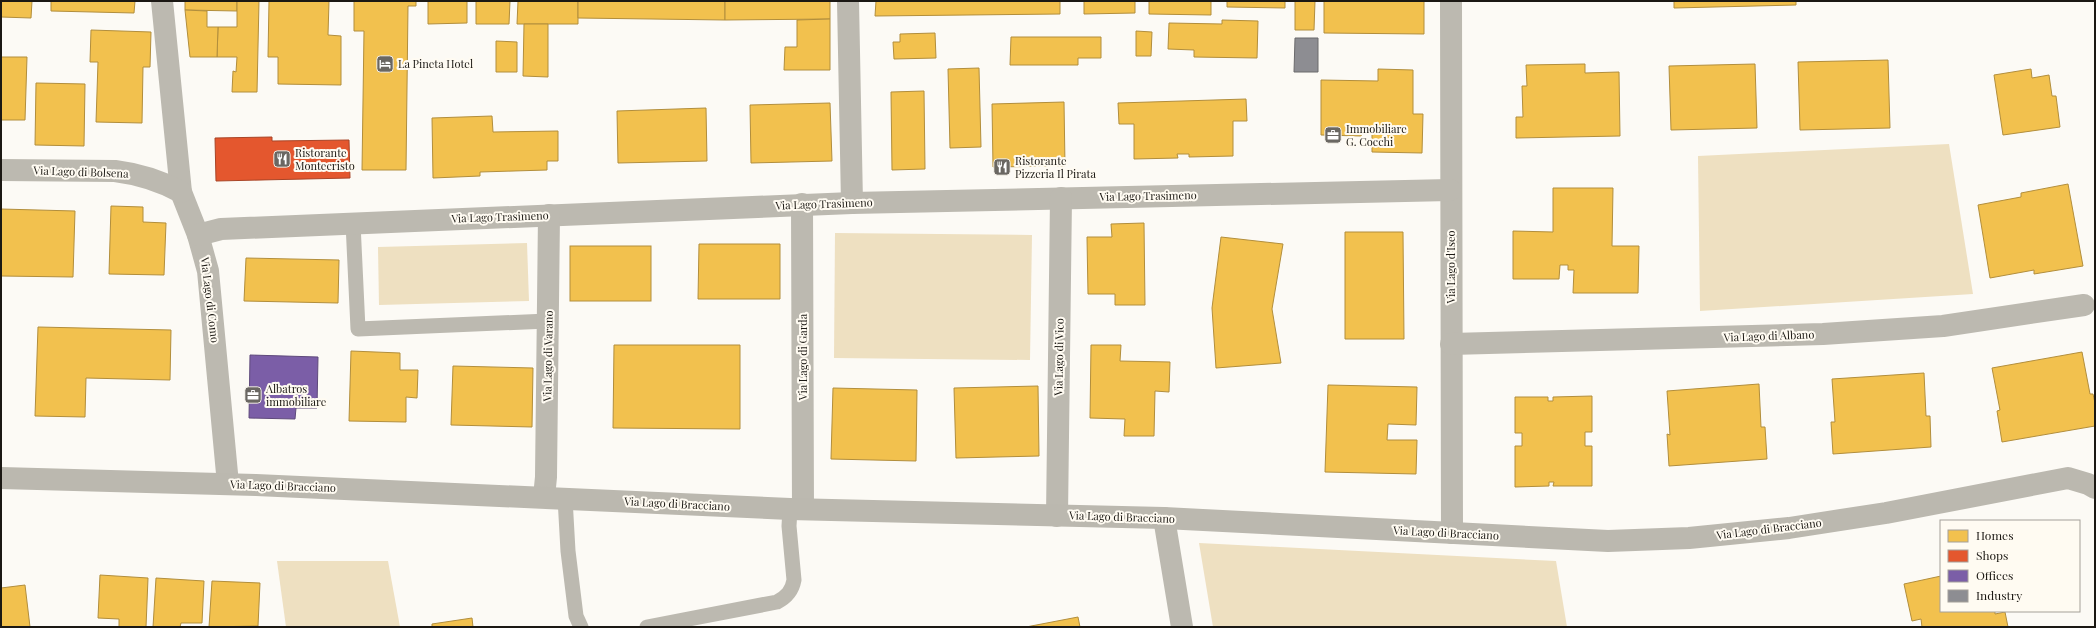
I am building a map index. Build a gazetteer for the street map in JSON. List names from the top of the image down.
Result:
{
  "streets": {
    "main road": ["Via Lago di Bracciano"],
    "street": [
      "Via Lago di Bolsena",
      "Via Lago Trasimeno",
      "Via Lago d'Iseo",
      "Via Lago di Como",
      "Via Lago di Albano",
      "Via Lago di Varano",
      "Via Lago di Garda",
      "Via Lago di Vico"
    ]
  },
  "crossings": [
    ["Via Lago di Bolsena", "Via Lago di Como"],
    ["Via Lago Trasimeno", "Via Lago d'Iseo"],
    ["Via Lago Trasimeno", "Via Lago di Como"],
    ["Via Lago Trasimeno", "Via Lago di Varano"],
    ["Via Lago Trasimeno", "Via Lago di Garda"],
    ["Via Lago Trasimeno", "Via Lago di Vico"],
    ["Via Lago d'Iseo", "Via Lago di Albano"],
    ["Via Lago d'Iseo", "Via Lago di Bracciano"],
    ["Via Lago di Como", "Via Lago di Bracciano"],
    ["Via Lago di Varano", "Via Lago di Bracciano"],
    ["Via Lago di Garda", "Via Lago di Bracciano"],
    ["Via Lago di Vico", "Via Lago di Bracciano"]
  ],
  "places": {
    "hotel": ["La Pineta Hotel"],
    "office": ["Immobiliare G. Cocchi", "Albatros immobiliare"],
    "restaurant": ["Ristorante Montecristo", "Ristorante Pizzeria Il Pirata"]
  },
  "legend": [
    "Homes",
    "Shops",
    "Offices",
    "Industry"
  ]
}
